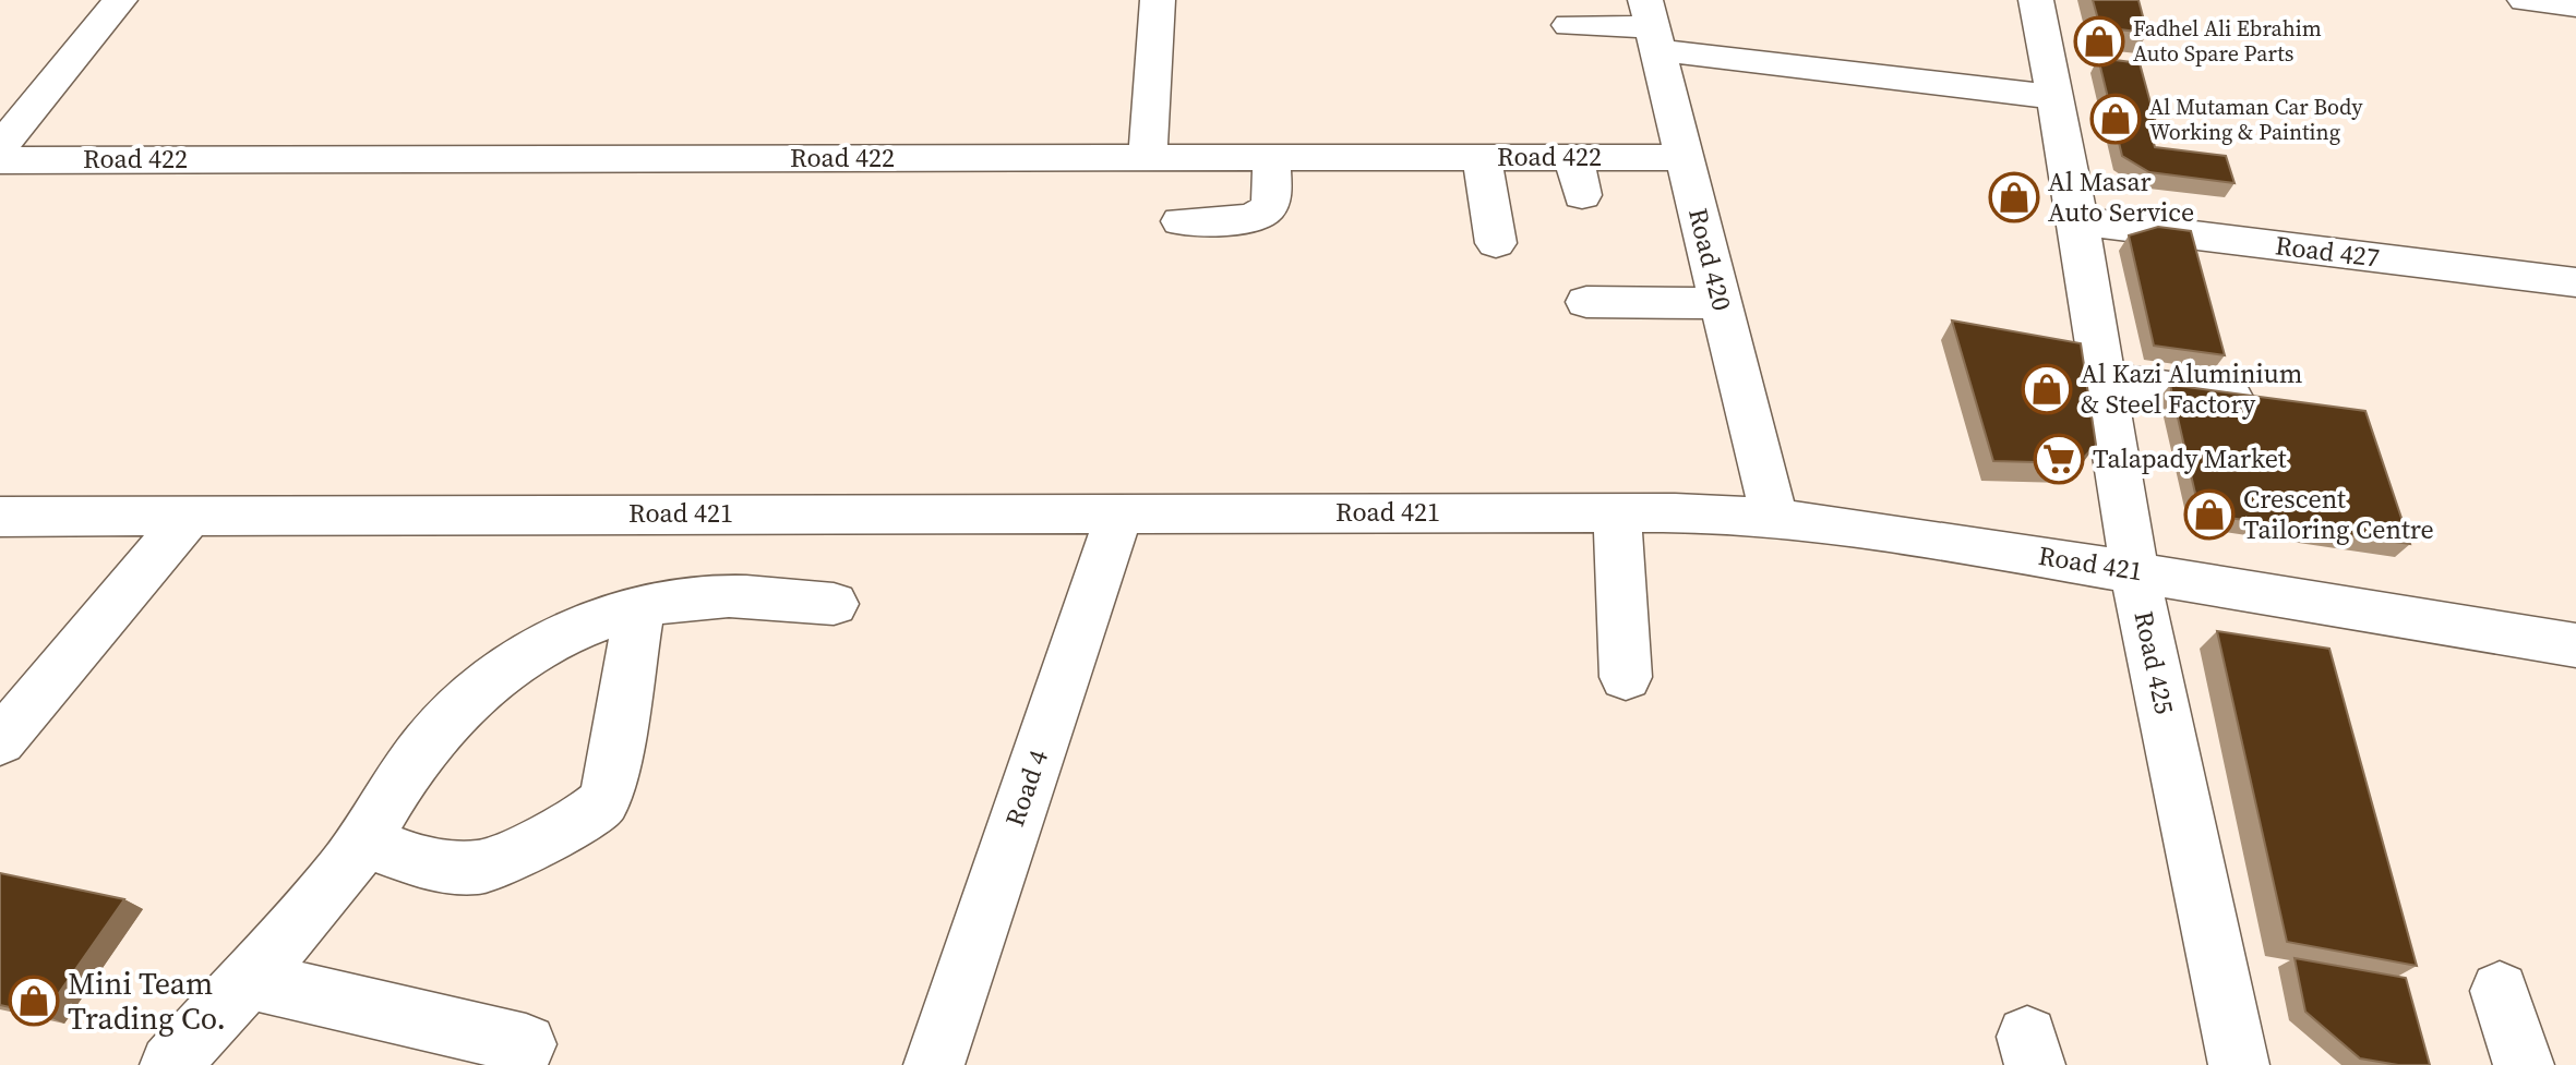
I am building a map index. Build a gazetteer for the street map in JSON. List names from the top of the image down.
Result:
{
  "streets": {
    "street": [
      "Road 422",
      "Road 427",
      "Road 420",
      "Road 421",
      "Road 425",
      "Road 4"
    ]
  },
  "crossings": [
    ["Road 422", "Road 420"],
    ["Road 427", "Road 425"],
    ["Road 420", "Road 421"],
    ["Road 421", "Road 425"],
    ["Road 421", "Road 4"]
  ],
  "places": {
    "shop": [
      "Fadhel Ali Ebrahim Auto Spare Parts",
      "Al Mutaman Car Body Working & Painting",
      "Al Masar Auto Service",
      "Al Kazi Aluminium & Steel Factory",
      "Crescent Tailoring Centre",
      "Mini Team Trading Co."
    ],
    "supermarket": ["Talapady Market"]
  }
}
